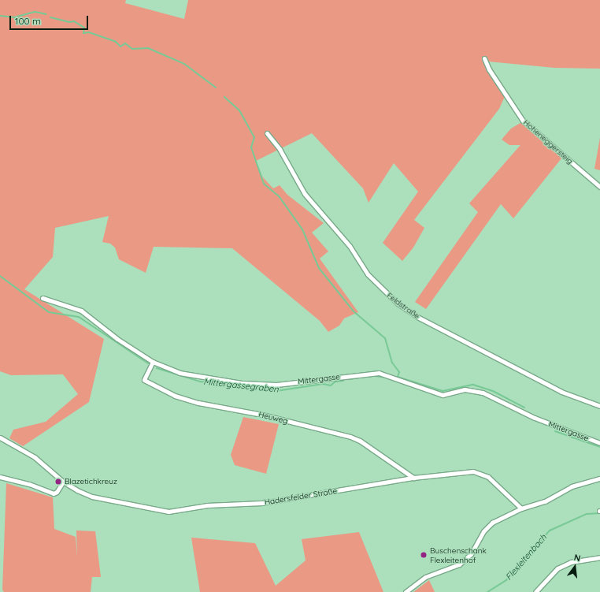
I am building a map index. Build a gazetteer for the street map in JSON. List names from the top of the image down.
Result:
{
  "streets": {
    "street": [
      "Hoheneggersteig",
      "Feldstraße",
      "Mittergasse",
      "Heuweg",
      "Hadersfelder Straße"
    ]
  },
  "crossings": [
    ["Mittergasse", "Heuweg"],
    ["Heuweg", "Hadersfelder Straße"]
  ],
  "water": ["Mittergassegraben", "Flexleitenbach"],
  "places": ["Blazetichkreuz", "Buschenschank Flexleitenhof"],
  "scale_bar": "100 m",
  "north": "top"
}
